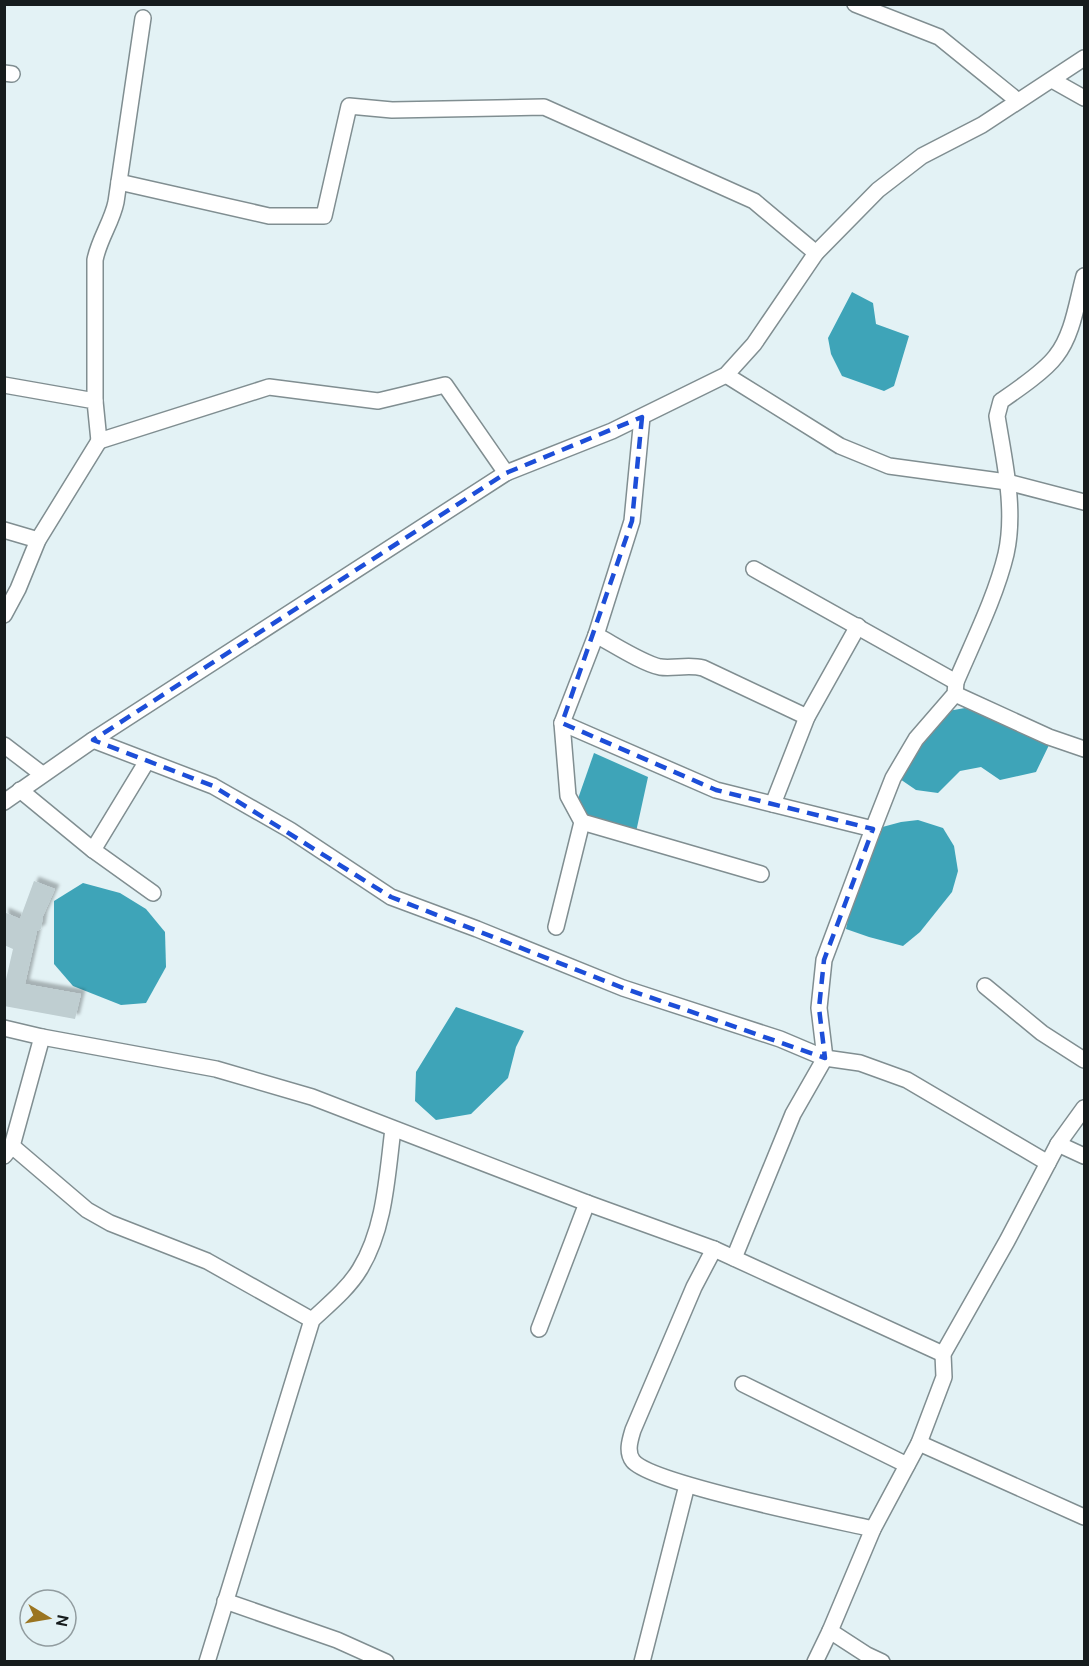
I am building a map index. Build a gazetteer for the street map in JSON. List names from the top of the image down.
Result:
{
  "north": "right"
}
